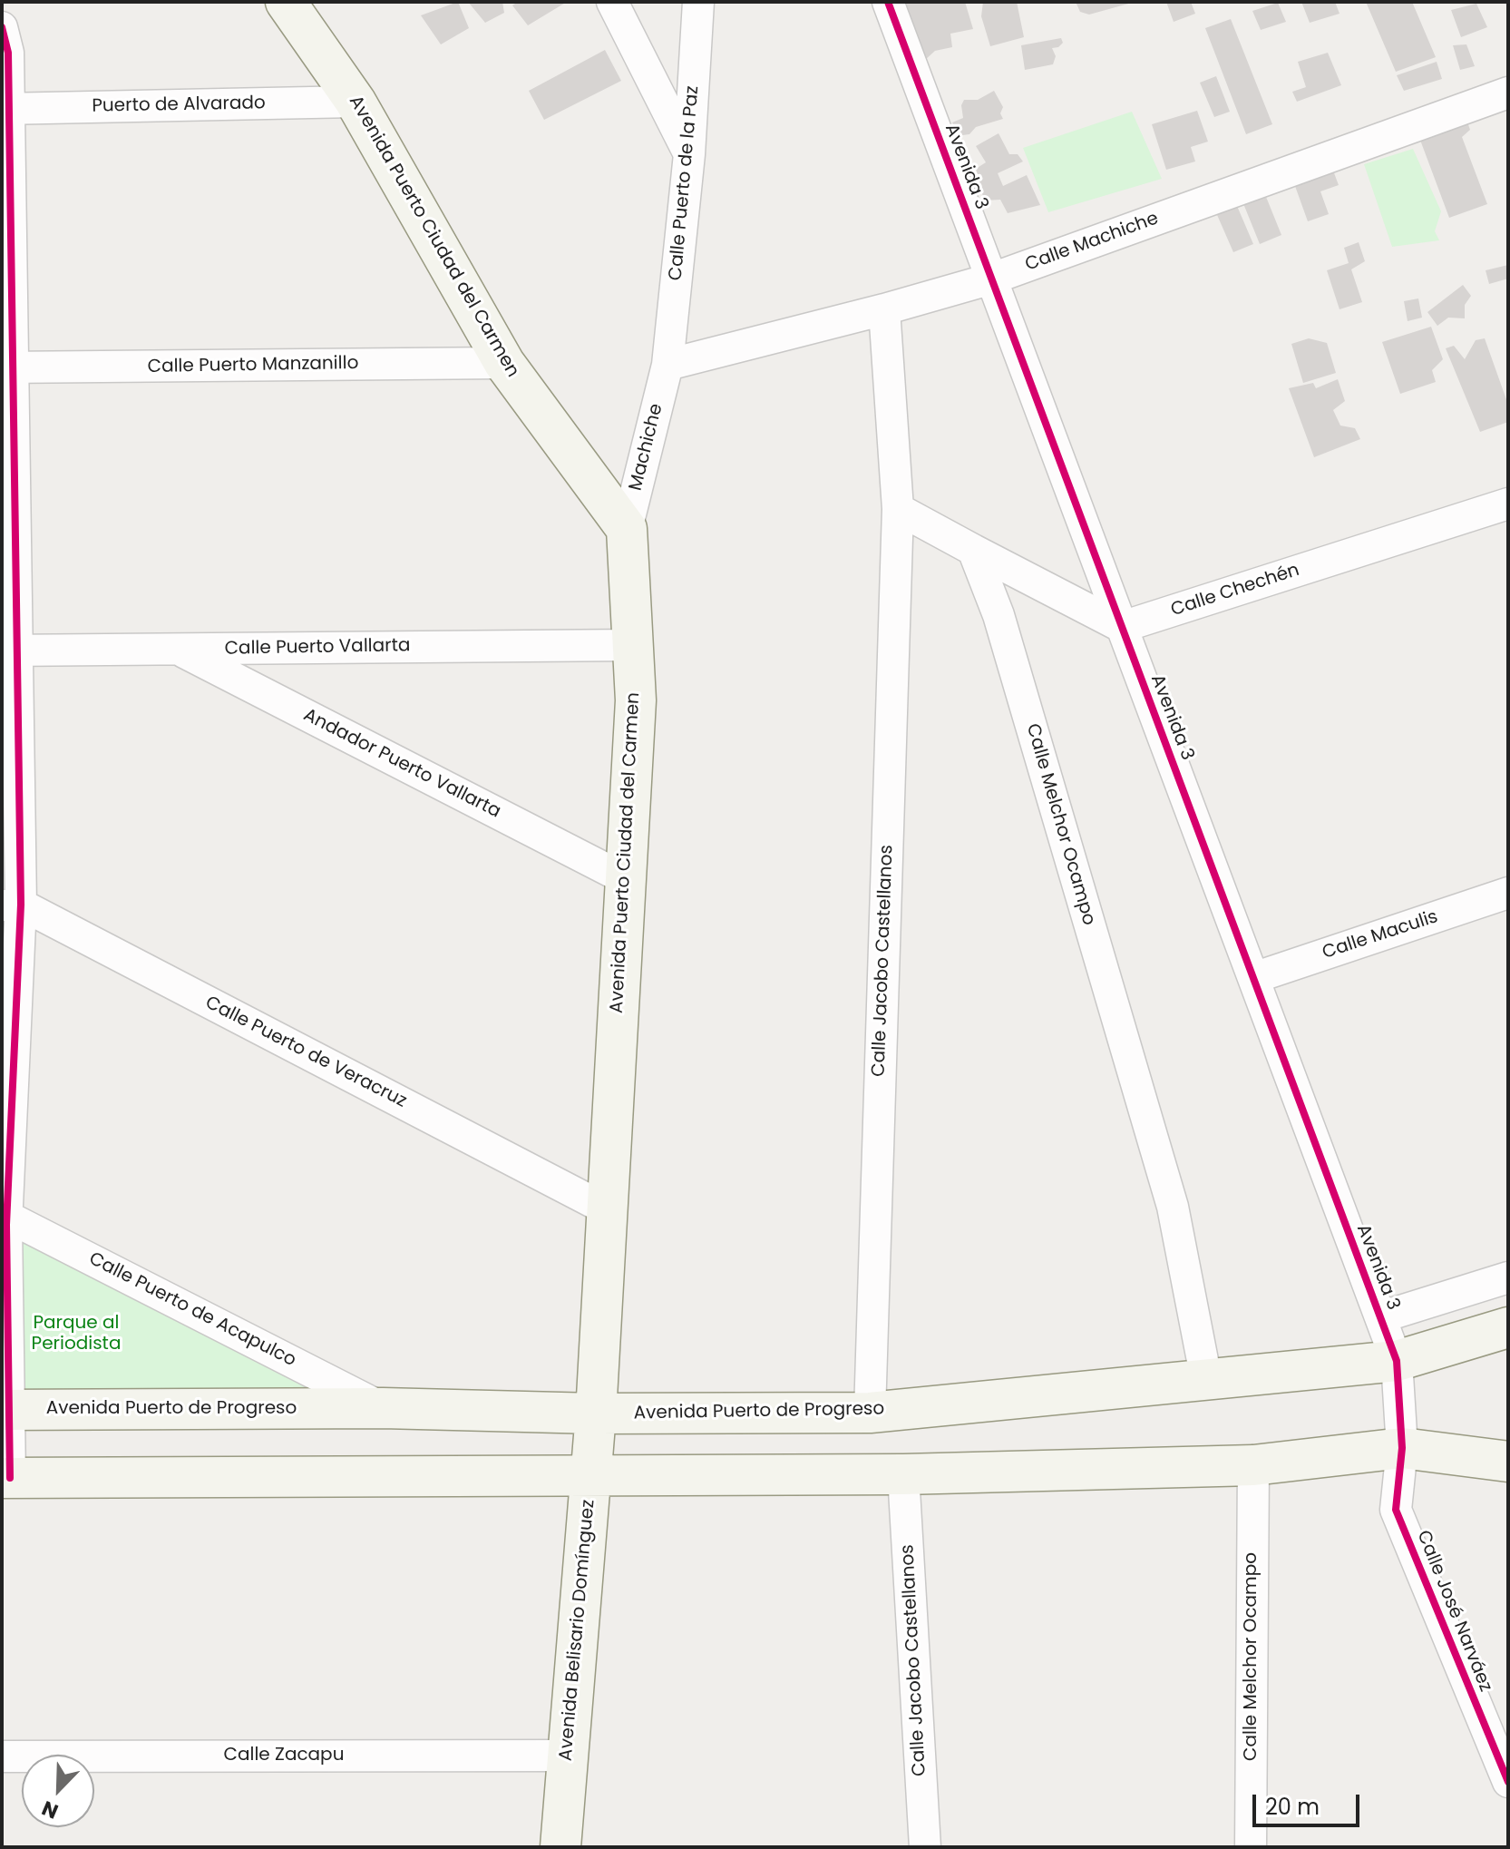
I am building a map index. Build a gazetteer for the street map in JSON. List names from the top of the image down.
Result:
{
  "streets": {
    "main road": ["Avenida Puerto Ciudad del Carmen", "Avenida Puerto de Progreso", "Avenida Belisario Domínguez"],
    "street": [
      "Puerto de Alvarado",
      "Avenida 3",
      "Calle Puerto de la Paz",
      "Calle Machiche",
      "Calle Puerto Manzanillo",
      "Machiche",
      "Calle Chechén",
      "Calle Puerto Vallarta",
      "Andador Puerto Vallarta",
      "Calle Melchor Ocampo",
      "Calle Maculis",
      "Calle Jacobo Castellanos",
      "Calle Puerto de Veracruz",
      "Calle Puerto de Acapulco",
      "Calle José Narváez",
      "Calle Zacapu"
    ]
  },
  "crossings": [
    ["Puerto de Alvarado", "Avenida Puerto Ciudad del Carmen"],
    ["Avenida 3", "Calle Machiche"],
    ["Avenida 3", "Calle Chechén"],
    ["Avenida 3", "Calle Maculis"],
    ["Avenida 3", "Avenida Puerto de Progreso"],
    ["Avenida 3", "Calle José Narváez"],
    ["Calle Puerto de la Paz", "Calle Machiche"],
    ["Calle Puerto de la Paz", "Machiche"],
    ["Avenida Puerto Ciudad del Carmen", "Calle Puerto Manzanillo"],
    ["Avenida Puerto Ciudad del Carmen", "Machiche"],
    ["Avenida Puerto Ciudad del Carmen", "Calle Puerto Vallarta"],
    ["Avenida Puerto Ciudad del Carmen", "Andador Puerto Vallarta"],
    ["Avenida Puerto Ciudad del Carmen", "Calle Puerto de Veracruz"],
    ["Avenida Puerto Ciudad del Carmen", "Avenida Puerto de Progreso"],
    ["Avenida Puerto Ciudad del Carmen", "Avenida Belisario Domínguez"],
    ["Calle Machiche", "Machiche"],
    ["Calle Puerto Vallarta", "Andador Puerto Vallarta"],
    ["Calle Melchor Ocampo", "Avenida Puerto de Progreso"],
    ["Calle Jacobo Castellanos", "Avenida Puerto de Progreso"],
    ["Calle Puerto de Acapulco", "Avenida Puerto de Progreso"],
    ["Avenida Puerto de Progreso", "Avenida Belisario Domínguez"],
    ["Avenida Belisario Domínguez", "Calle Zacapu"]
  ],
  "parks": ["Parque al Periodista"],
  "scale_bar": "20 m",
  "north": "bottom left"
}
